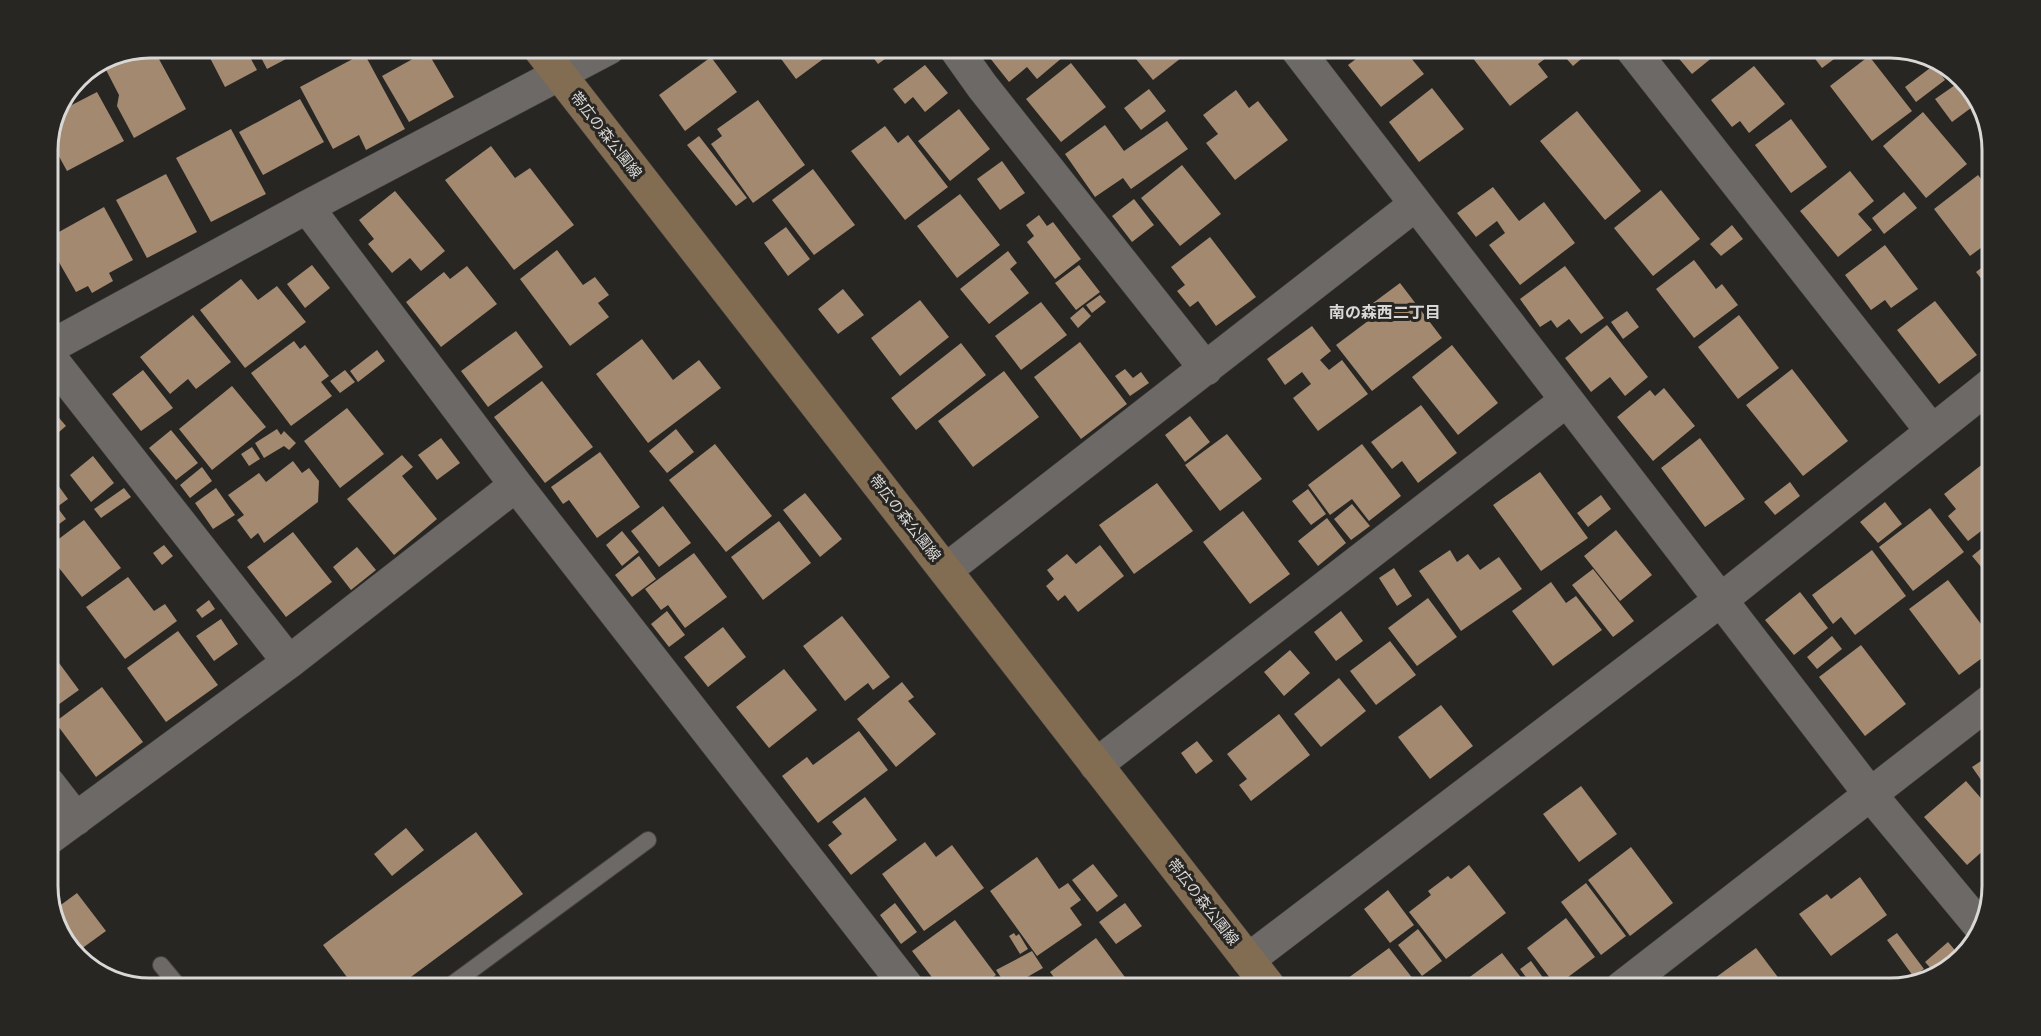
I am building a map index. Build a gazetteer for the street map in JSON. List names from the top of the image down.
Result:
{
  "streets": {
    "main road": ["帯広の森公園線"]
  },
  "districts": ["南の森西二丁目"]
}
